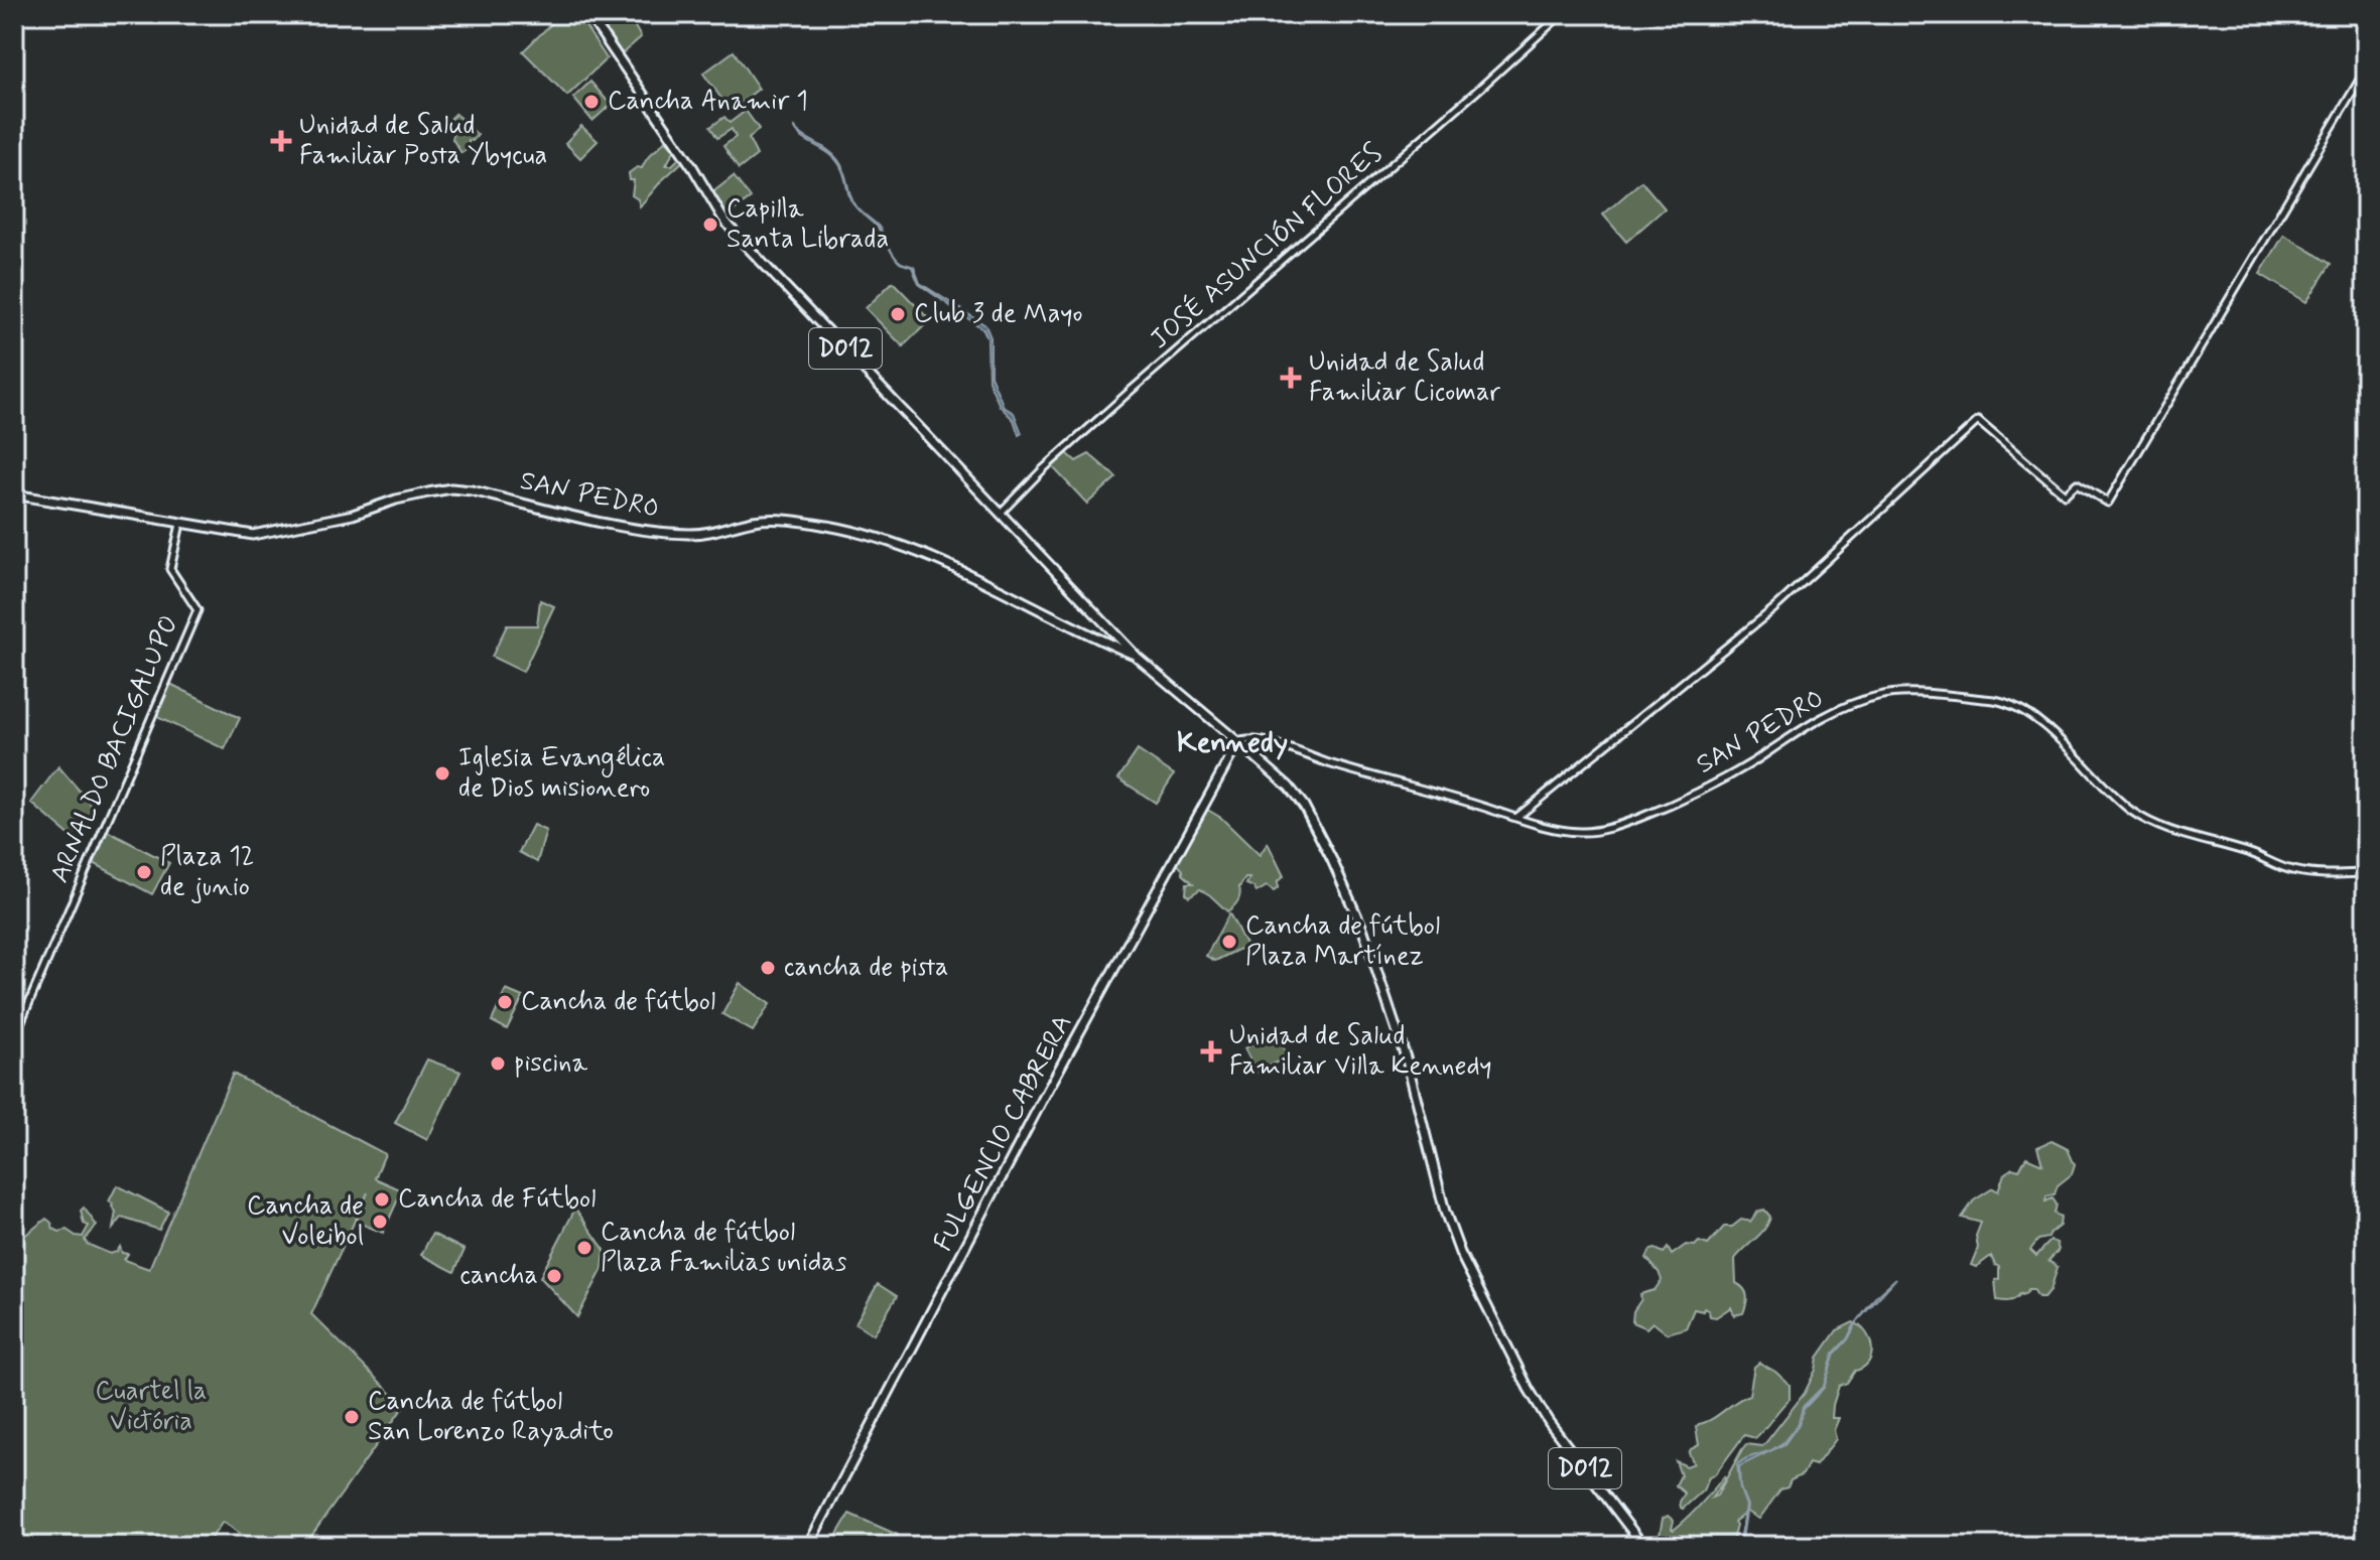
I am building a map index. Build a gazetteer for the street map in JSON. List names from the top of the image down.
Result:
{
  "streets": {
    "main road": ["D012", "SAN PEDRO", "FULGENCIO CABRERA"],
    "street": ["JOSÉ ASUNCIÓN FLORES", "ARNALDO BACIGALUPO"]
  },
  "crossings": [
    ["JOSÉ ASUNCIÓN FLORES", "D012"],
    ["D012", "SAN PEDRO"],
    ["D012", "FULGENCIO CABRERA"],
    ["SAN PEDRO", "ARNALDO BACIGALUPO"],
    ["SAN PEDRO", "FULGENCIO CABRERA"]
  ],
  "districts": ["Kennedy"],
  "parks": ["Cuartel la Victória"],
  "places": {
    "other": [
      "Cancha Anamir 1",
      "Capilla Santa Librada",
      "Club 3 de Mayo",
      "Iglesia Evangélica de Dios misionero",
      "Plaza 12 de junio",
      "Cancha de fútbol Plaza Martínez",
      "cancha de pista",
      "Cancha de fútbol",
      "piscina",
      "Cancha de Fútbol",
      "Cancha de Voleibol",
      "Cancha de fútbol Plaza Familias unidas",
      "cancha",
      "Cancha de fútbol San Lorenzo Rayadito"
    ],
    "health": ["Unidad de Salud Familiar Posta Ybycua", "Unidad de Salud Familiar Cicomar", "Unidad de Salud Familiar Villa Kennedy"]
  }
}
